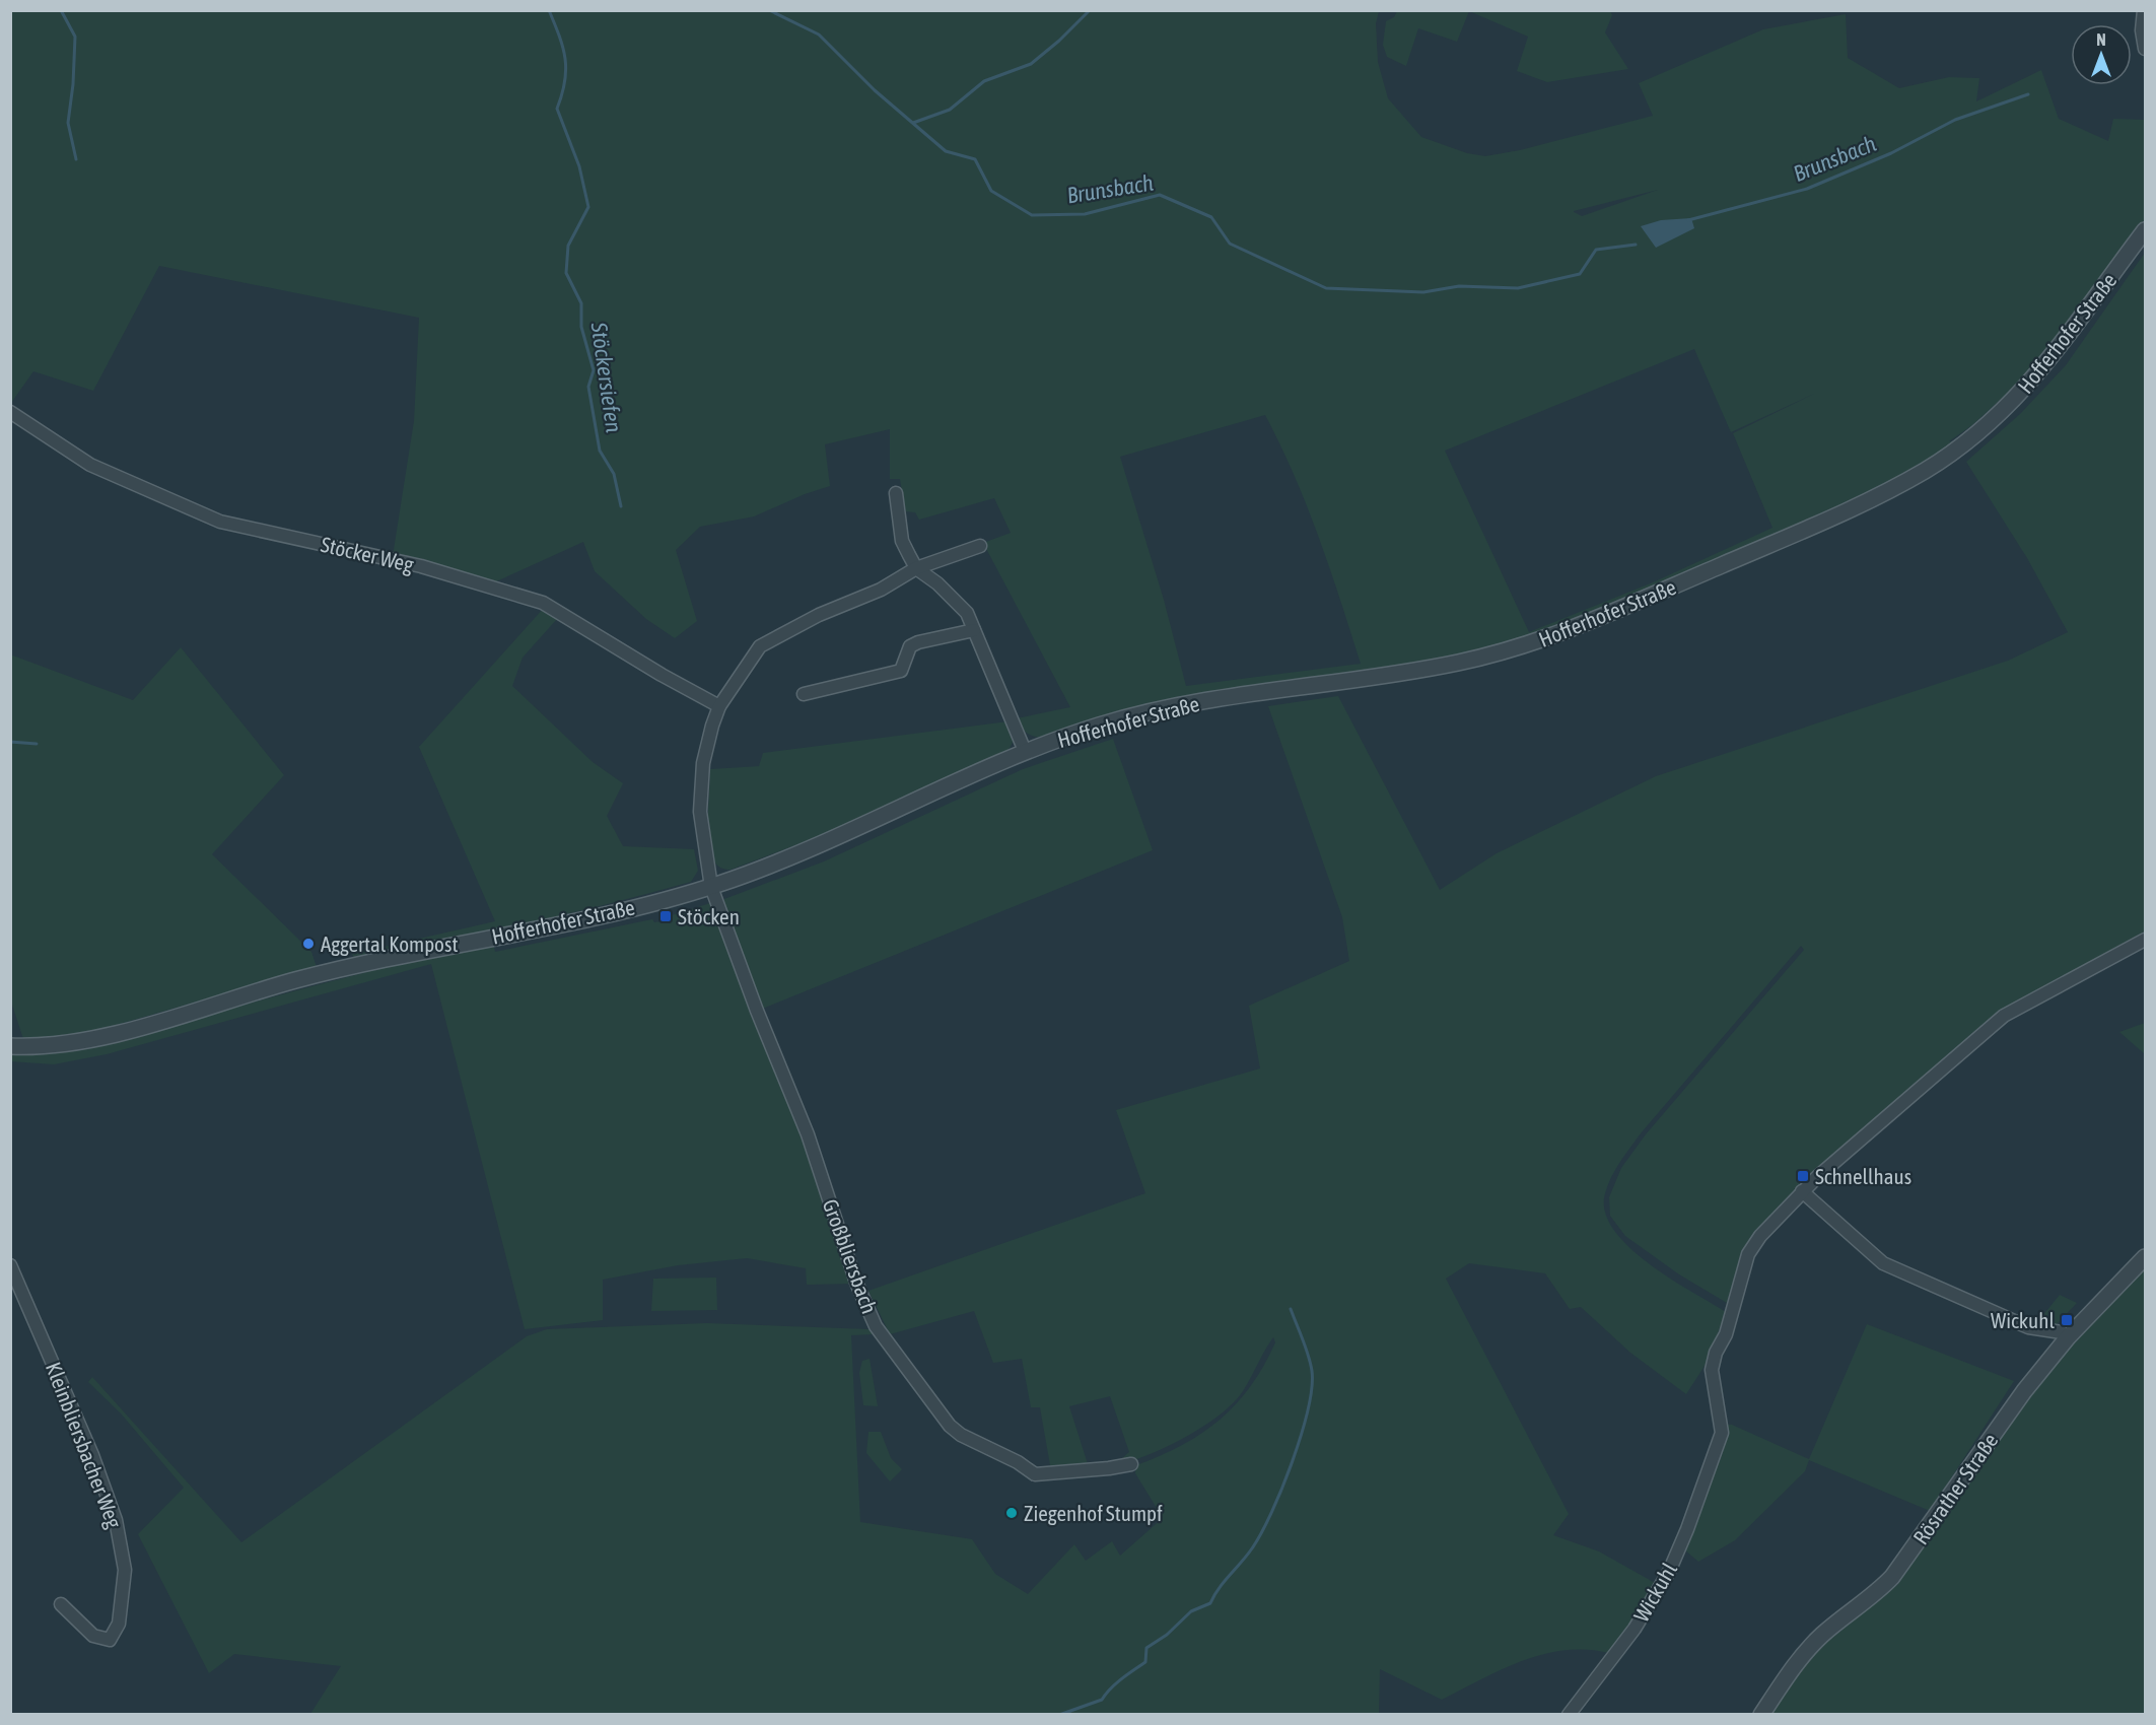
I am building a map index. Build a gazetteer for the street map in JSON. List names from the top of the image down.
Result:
{
  "streets": {
    "street": [
      "Hofferhofer Straße",
      "Stöcker Weg",
      "Großbliersbach",
      "Kleinbliersbacher Weg",
      "Rösrather Straße",
      "Wickuhl"
    ]
  },
  "crossings": [
    ["Hofferhofer Straße", "Großbliersbach"]
  ],
  "water": ["Brunsbach", "Stöckersiefen"],
  "places": {
    "transit": ["Stöcken", "Schnellhaus", "Wickuhl"],
    "other": ["Aggertal Kompost", "Ziegenhof Stumpf"]
  },
  "north": "top"
}
